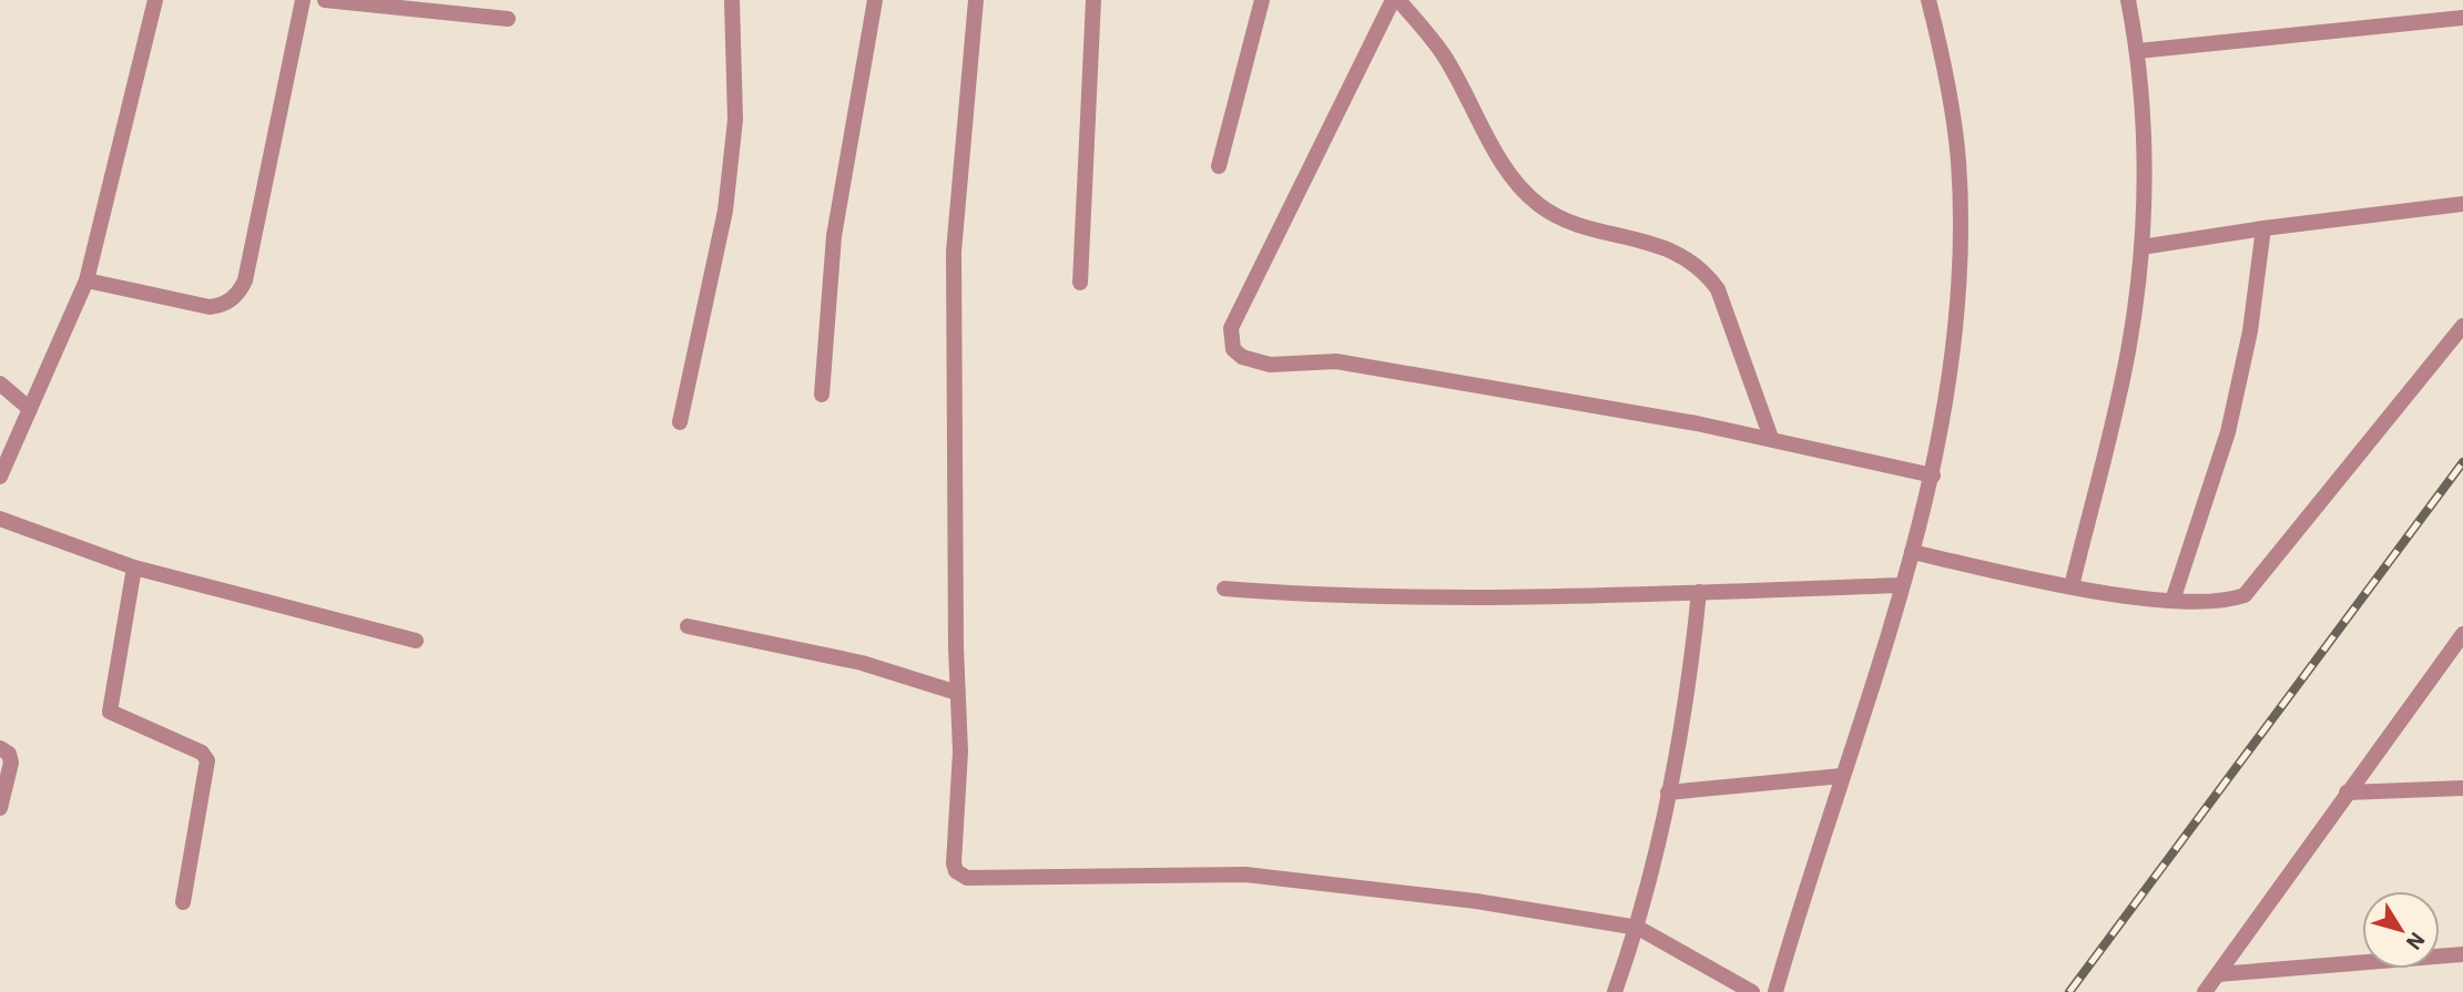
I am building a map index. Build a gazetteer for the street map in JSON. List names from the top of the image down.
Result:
{
  "north": "bottom right"
}
